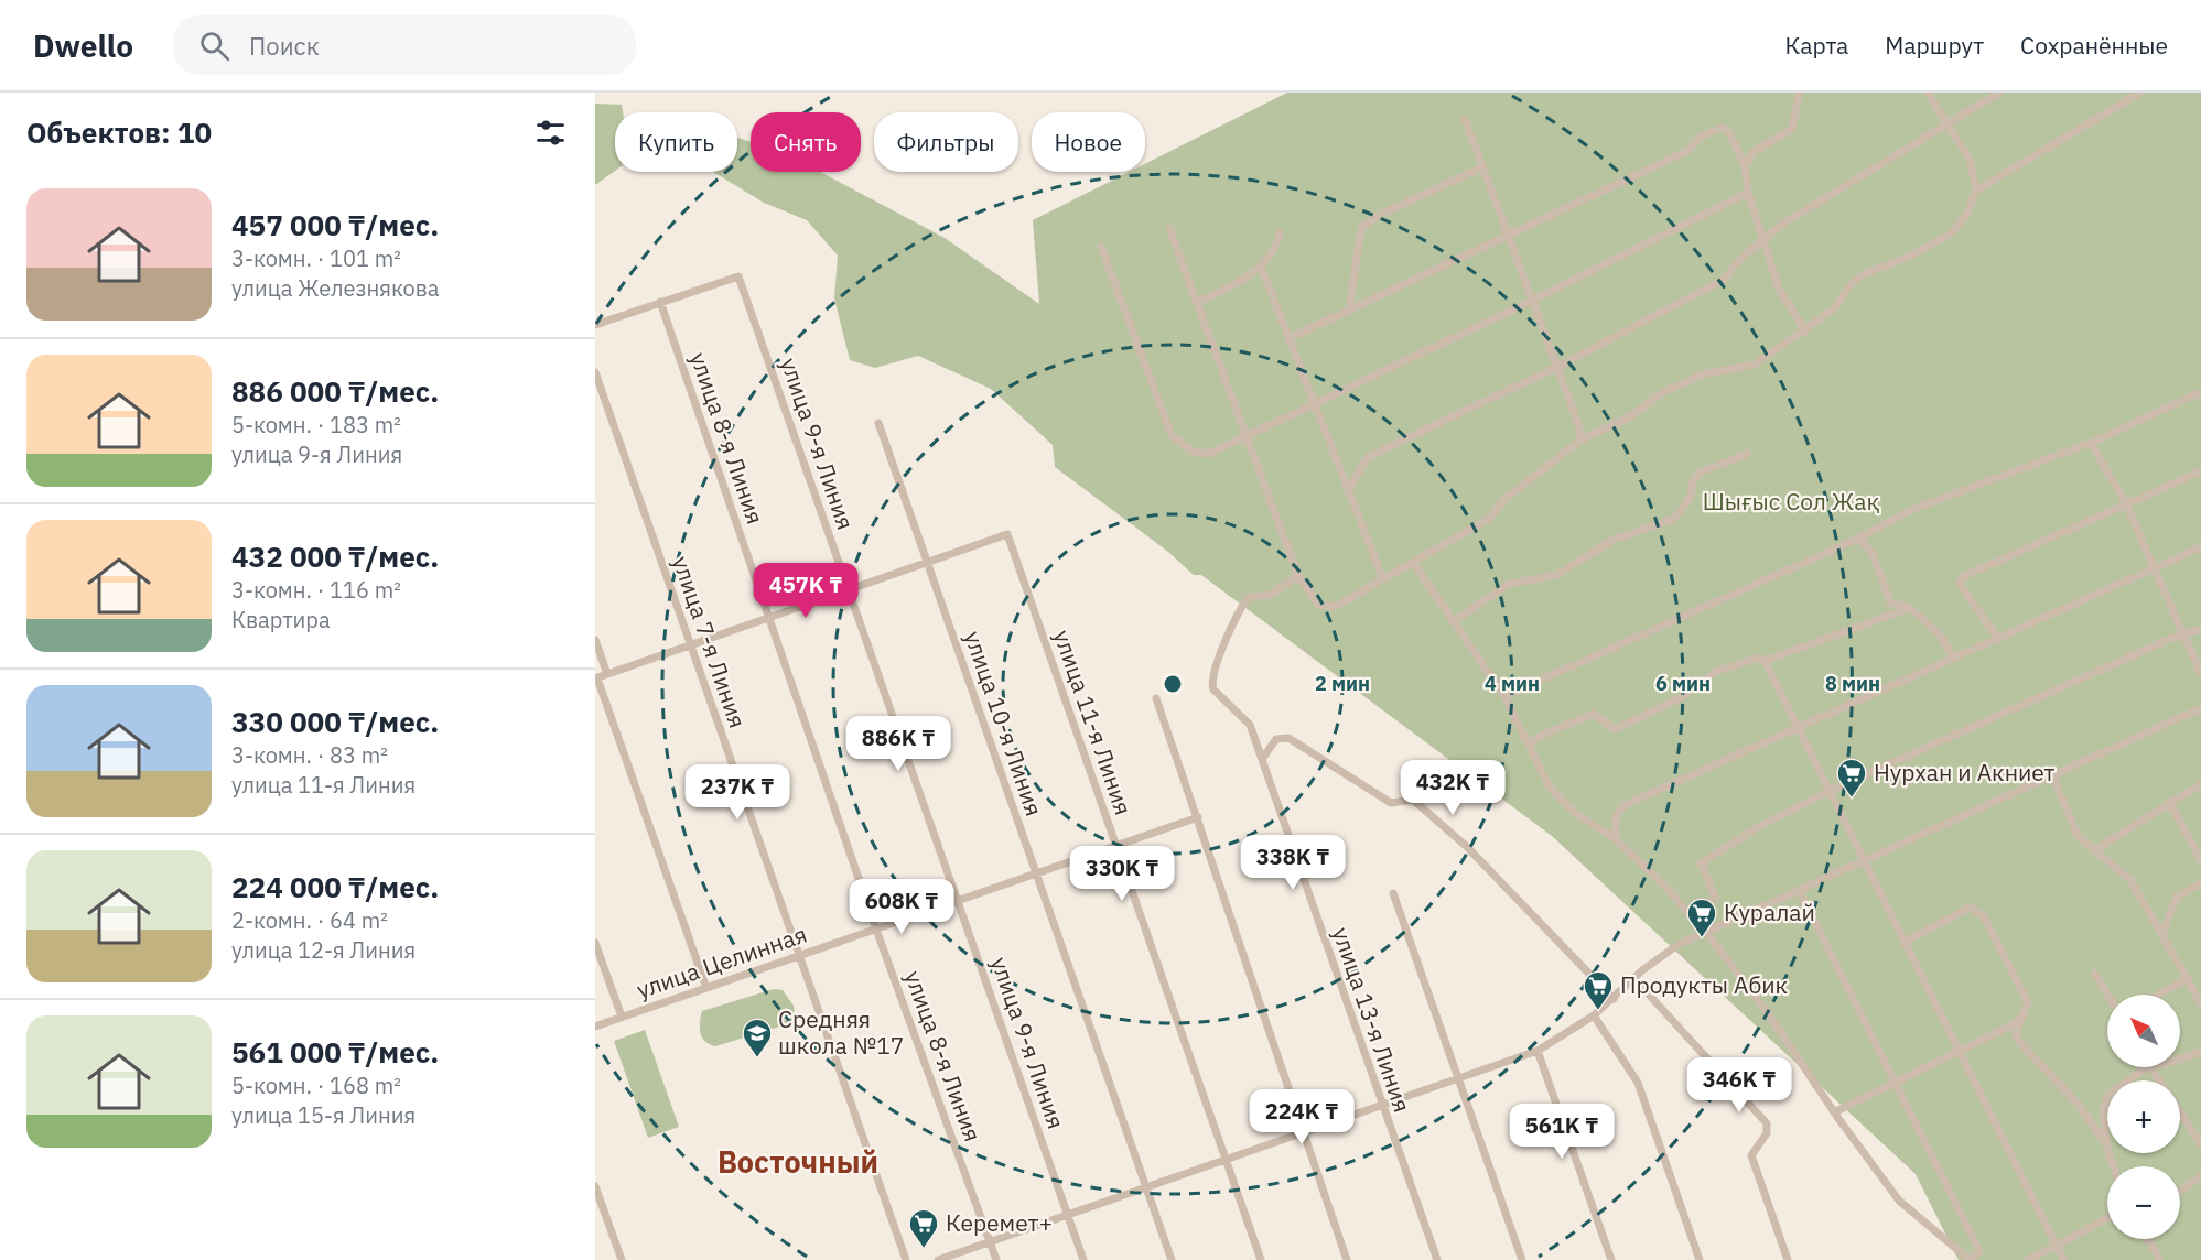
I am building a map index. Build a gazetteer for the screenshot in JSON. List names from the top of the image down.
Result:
{
  "streets": {
    "street": [
      "улица 8-я Линия",
      "улица 9-я Линия",
      "улица 7-я Линия",
      "улица 11-я Линия",
      "улица 10-я Линия",
      "улица Целинная",
      "улица 13-я Линия"
    ]
  },
  "crossings": [
    ["улица 8-я Линия", "улица 9-я Линия"],
    ["улица 8-я Линия", "улица Целинная"],
    ["улица 9-я Линия", "улица Целинная"],
    ["улица 7-я Линия", "улица Целинная"],
    ["улица 11-я Линия", "улица 10-я Линия"],
    ["улица 11-я Линия", "улица Целинная"],
    ["улица 10-я Линия", "улица Целинная"]
  ],
  "districts": ["Восточный"],
  "parks": ["Шығыс Сол Жақ"],
  "places": {
    "supermarket": [
      "Нурхан и Акниет",
      "Куралай",
      "Продукты Абик",
      "Керемет+"
    ],
    "school or university": ["Средняя школа №17"]
  },
  "north": "top left",
  "page": {
    "header": "Dwello",
    "search": "Поиск",
    "nav": ["Карта", "Маршрут", "Сохранённые"],
    "heading": "Объектов: 10",
    "chip": [
      "Купить",
      "Снять",
      "Фильтры",
      "Новое"
    ],
    "list": [
      {
        "name": "457 000 ₸/мес.",
        "note": "3-комн. · 101 m² · улица Железнякова"
      },
      {
        "name": "886 000 ₸/мес.",
        "note": "5-комн. · 183 m² · улица 9-я Линия"
      },
      {
        "name": "432 000 ₸/мес.",
        "note": "3-комн. · 116 m² · Квартира"
      },
      {
        "name": "330 000 ₸/мес.",
        "note": "3-комн. · 83 m² · улица 11-я Линия"
      },
      {
        "name": "224 000 ₸/мес.",
        "note": "2-комн. · 64 m² · улица 12-я Линия"
      },
      {
        "name": "561 000 ₸/мес.",
        "note": "5-комн. · 168 m² · улица 15-я Линия"
      }
    ],
    "price": [
      "457K ₸",
      "886K ₸",
      "432K ₸",
      "237K ₸",
      "338K ₸",
      "330K ₸",
      "608K ₸",
      "346K ₸",
      "224K ₸",
      "561K ₸"
    ],
    "map_buttons": ["+", "−"]
  },
  "rings": [
    "2 мин",
    "4 мин",
    "6 мин",
    "8 мин"
  ]
}
